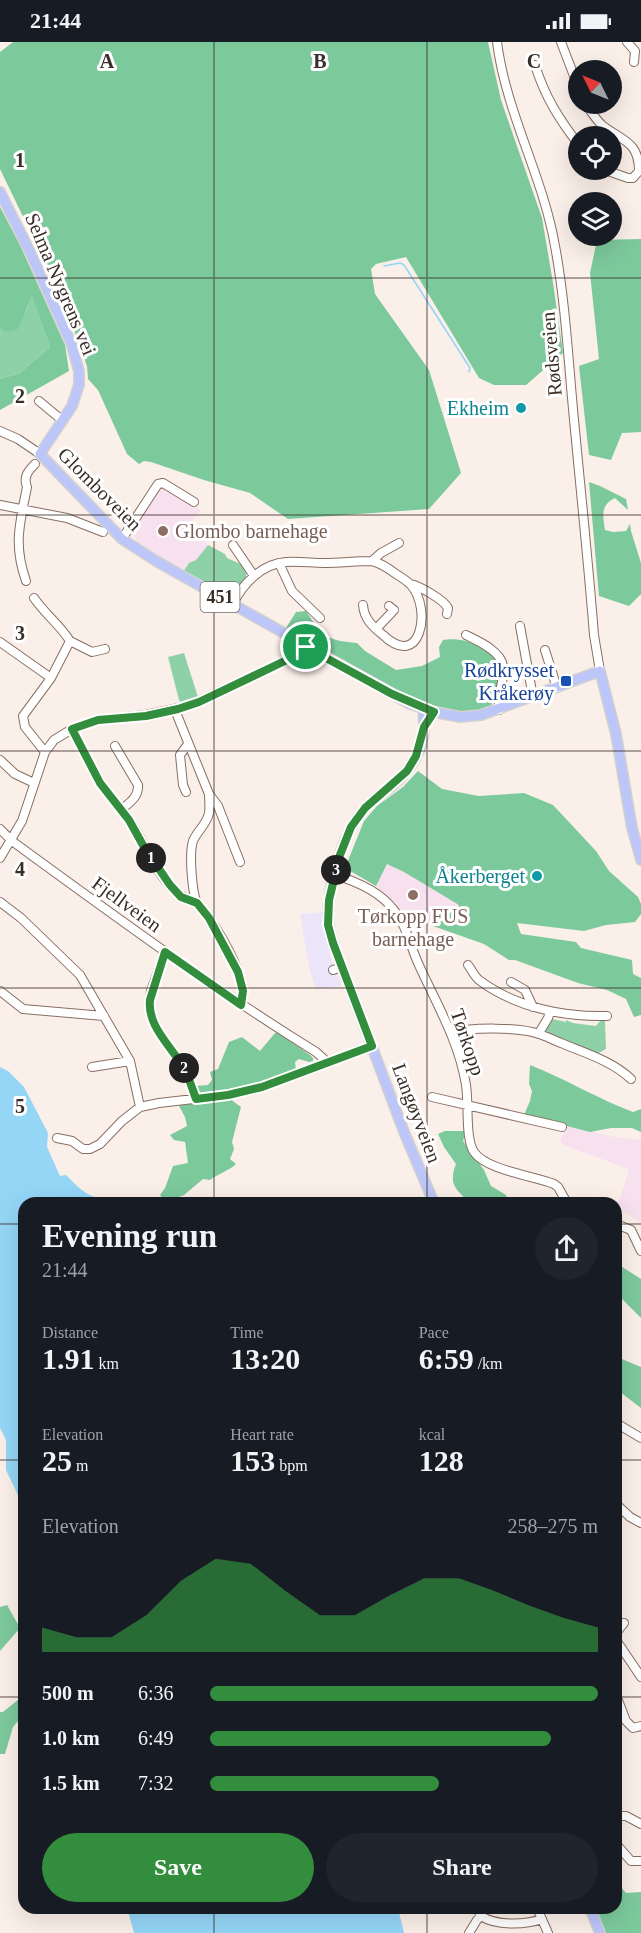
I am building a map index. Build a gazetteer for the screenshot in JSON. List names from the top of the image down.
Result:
{
  "streets": {
    "main road": [
      "Selma Nygrens vei",
      "Glomboveien",
      "451",
      "Langøyveien"
    ],
    "street": ["Rødsveien", "Fjellveien", "Tørkopp"]
  },
  "crossings": [
    ["Selma Nygrens vei", "Glomboveien"],
    ["Rødsveien", "Glomboveien"],
    ["Glomboveien", "Langøyveien"],
    ["Tørkopp", "Langøyveien"]
  ],
  "places": {
    "other": [
      "Ekheim",
      "Glombo barnehage",
      "Åkerberget",
      "Tørkopp FUS barnehage"
    ],
    "transit": ["Rødkrysset Kråkerøy"]
  },
  "north": "top left",
  "page": {
    "status": "21:44",
    "pins": ["1", "3", "2"],
    "heading": ["Evening run", "21:44"],
    "stats": [
      ["Distance", "1.91 km"],
      ["Time", "13:20"],
      ["Pace", "6:59 /km"],
      ["Elevation", "25 m"],
      ["Heart rate", "153 bpm"],
      ["kcal", "128"]
    ],
    "chart": ["Elevation", "258–275 m"],
    "list": [
      {
        "name": "500 m",
        "note": "6:36"
      },
      {
        "name": "1.0 km",
        "note": "6:49"
      },
      {
        "name": "1.5 km",
        "note": "7:32"
      }
    ],
    "buttons": ["Save", "Share"]
  },
  "grid": {
    "columns": ["A", "B", "C"],
    "rows": [
      "1",
      "2",
      "3",
      "4",
      "5"
    ]
  }
}
